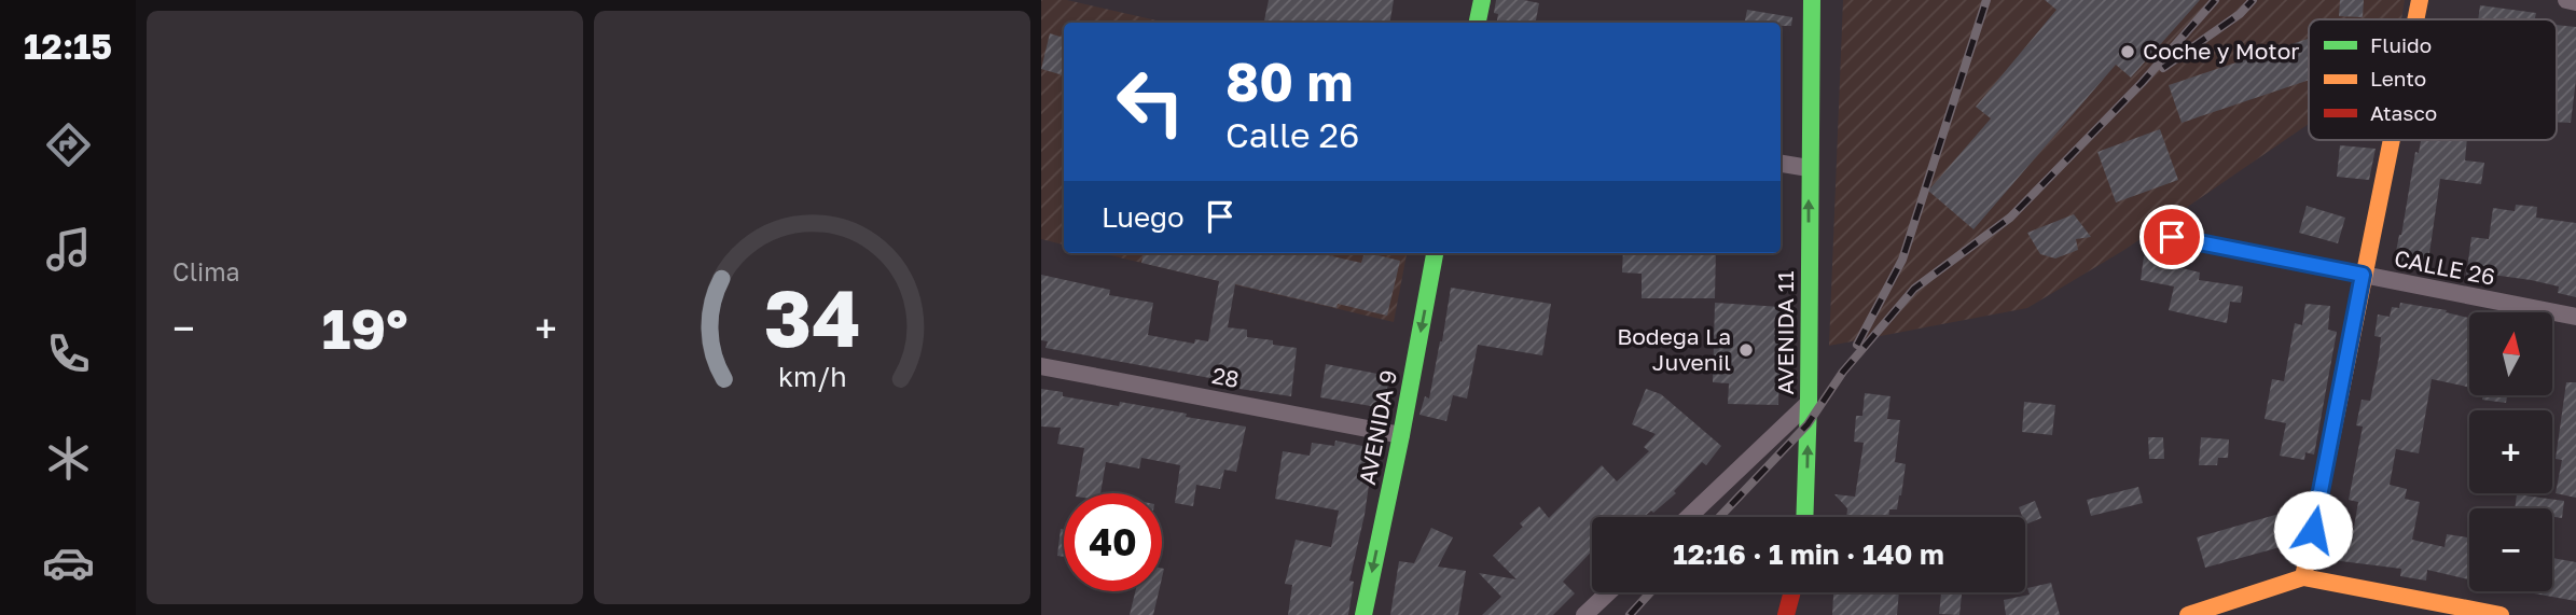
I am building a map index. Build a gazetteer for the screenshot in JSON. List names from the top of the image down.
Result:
{
  "streets": {
    "main road": ["AVENIDA 11", "AVENIDA 9"],
    "street": ["CALLE 26", "28"]
  },
  "crossings": [
    ["28", "AVENIDA 9"]
  ],
  "one_way": ["AVENIDA 11", "AVENIDA 9"],
  "places": ["Coche y Motor", "Bodega La Juvenil"],
  "legend": ["Fluido", "Lento", "Atasco"],
  "north": "top",
  "page": {
    "tabs": "12:15",
    "tile": "Clima",
    "turn": ["80 m", "Calle 26"],
    "then": "Luego",
    "heat": ["−", "19°", "+"],
    "map_buttons": ["+", "−"],
    "limit": "40",
    "trip": "12:16 · 1 min · 140 m",
    "gauge": ["34", "km/h"]
  }
}
